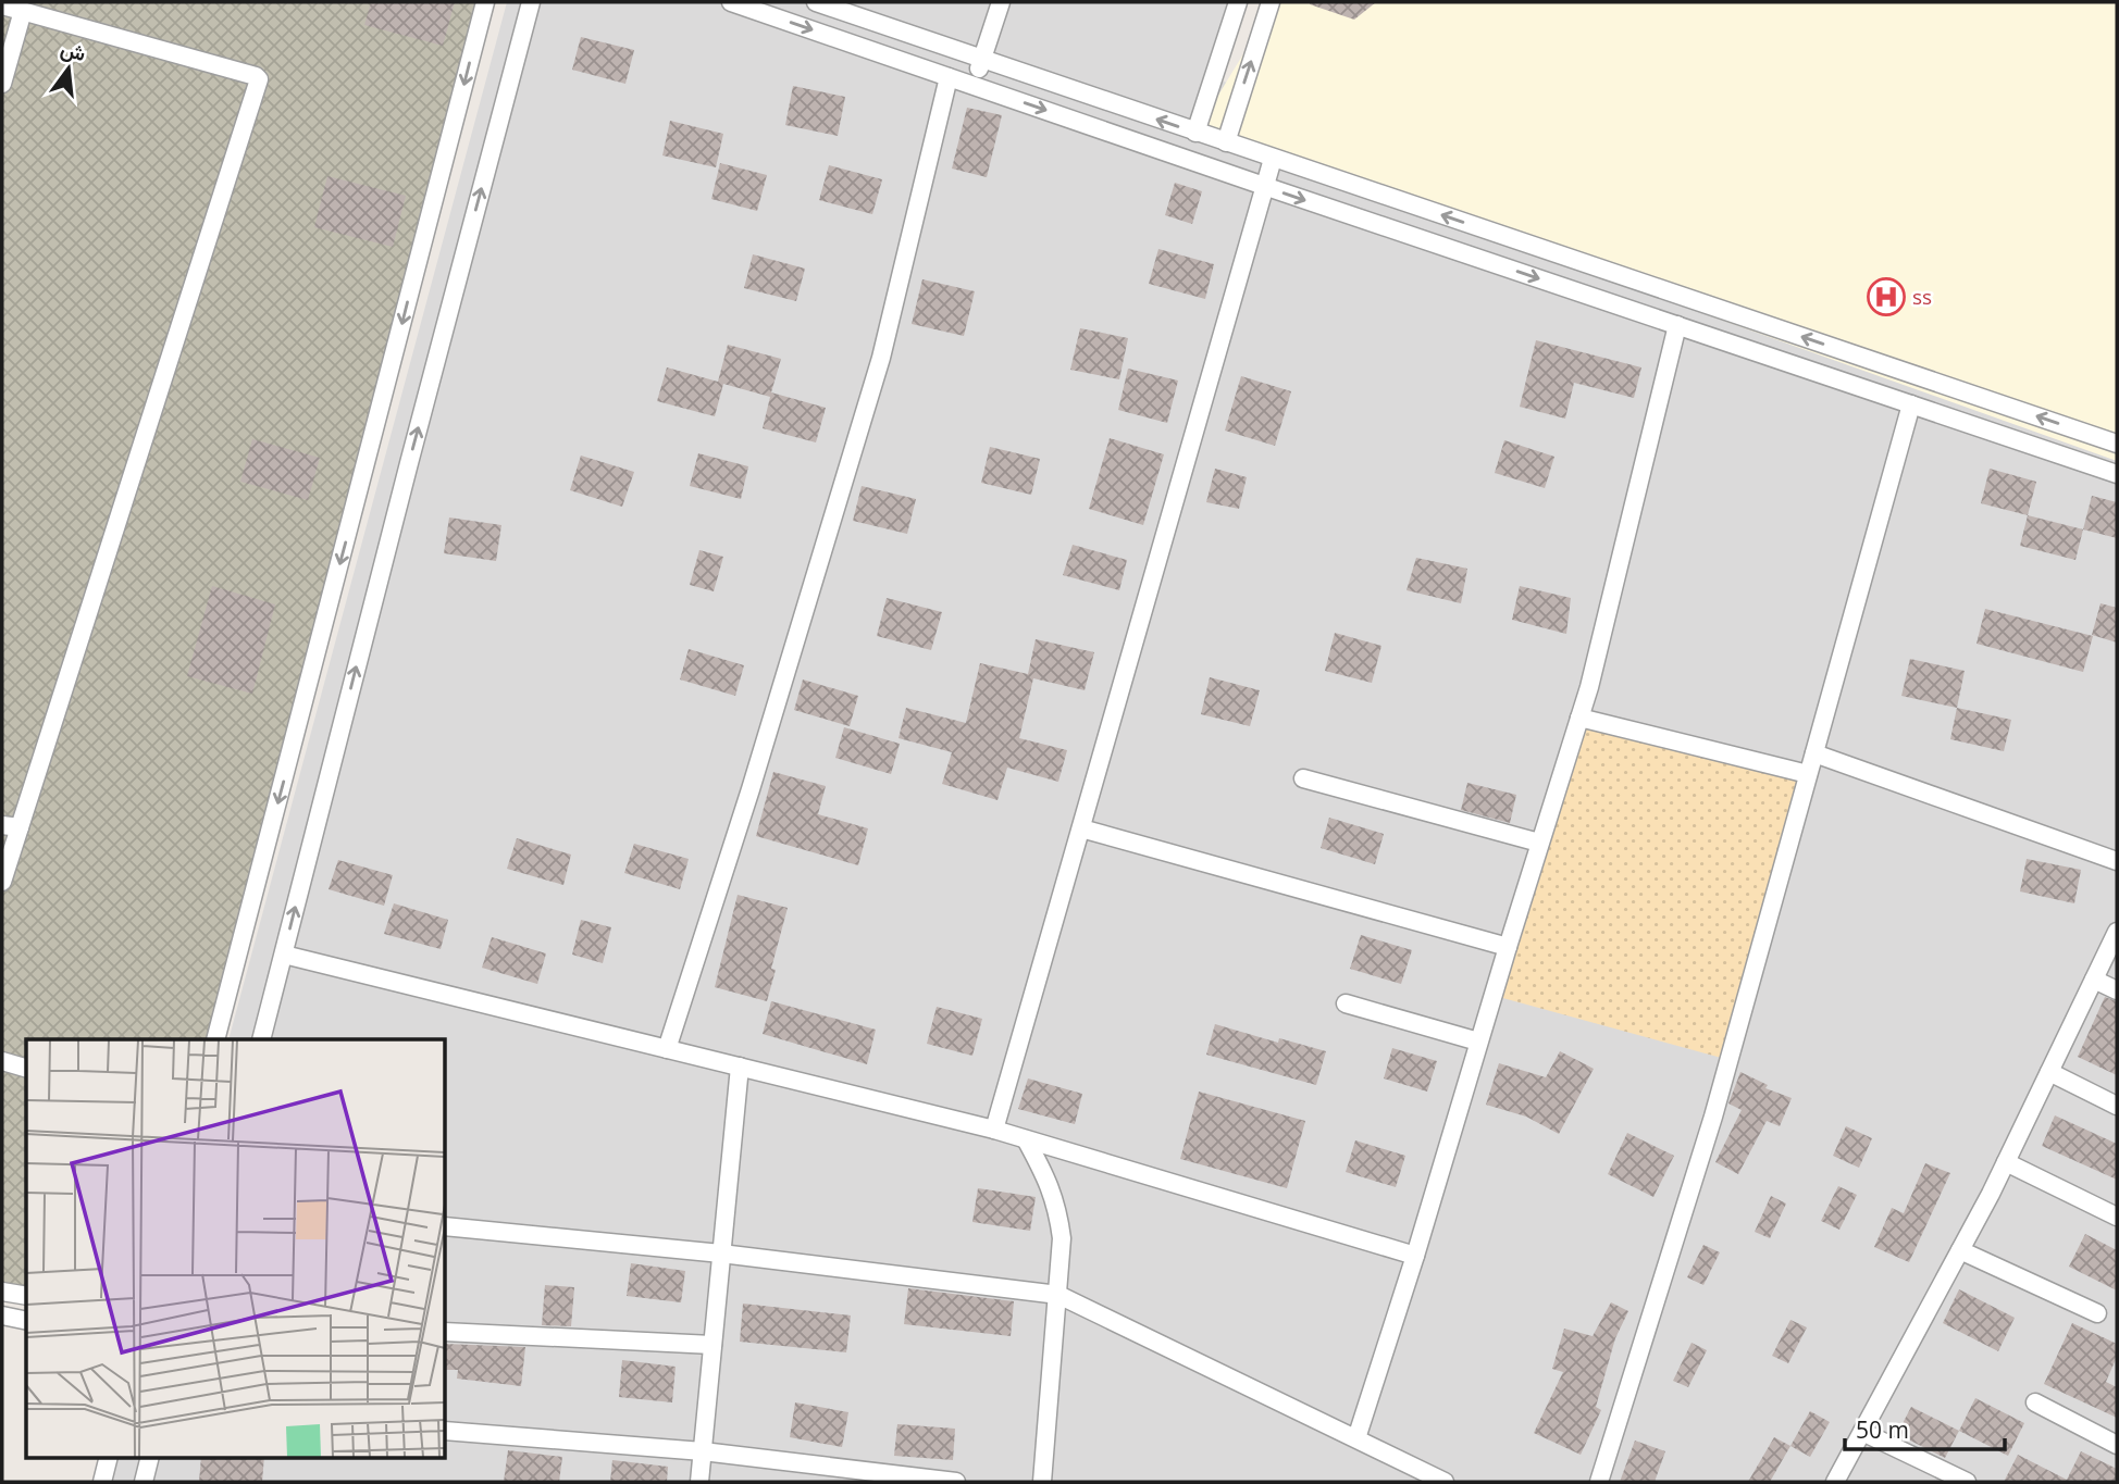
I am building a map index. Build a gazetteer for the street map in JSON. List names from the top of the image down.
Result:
{
  "places": {
    "hospital": ["ss"]
  },
  "scale_bar": "50 m",
  "north": "top"
}
